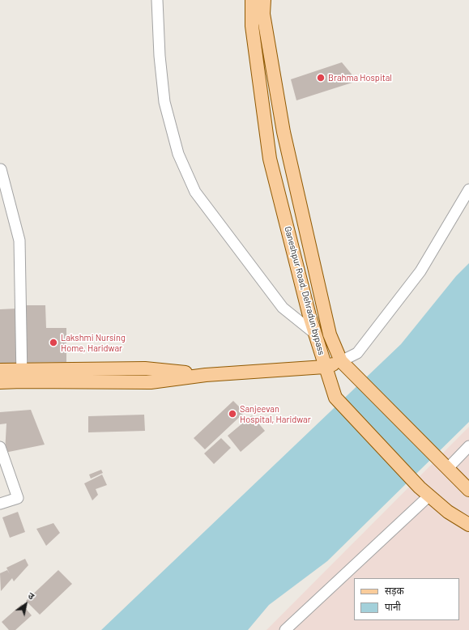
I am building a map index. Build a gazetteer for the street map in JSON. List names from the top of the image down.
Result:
{
  "streets": {
    "main road": ["Ganeshpur Road, Dehradun bypass"]
  },
  "places": ["Brahma Hospital", "Lakshmi Nursing Home, Haridwar", "Sanjeevan Hospital, Haridwar"],
  "legend": ["सड़क", "पानी"],
  "north": "top right"
}
